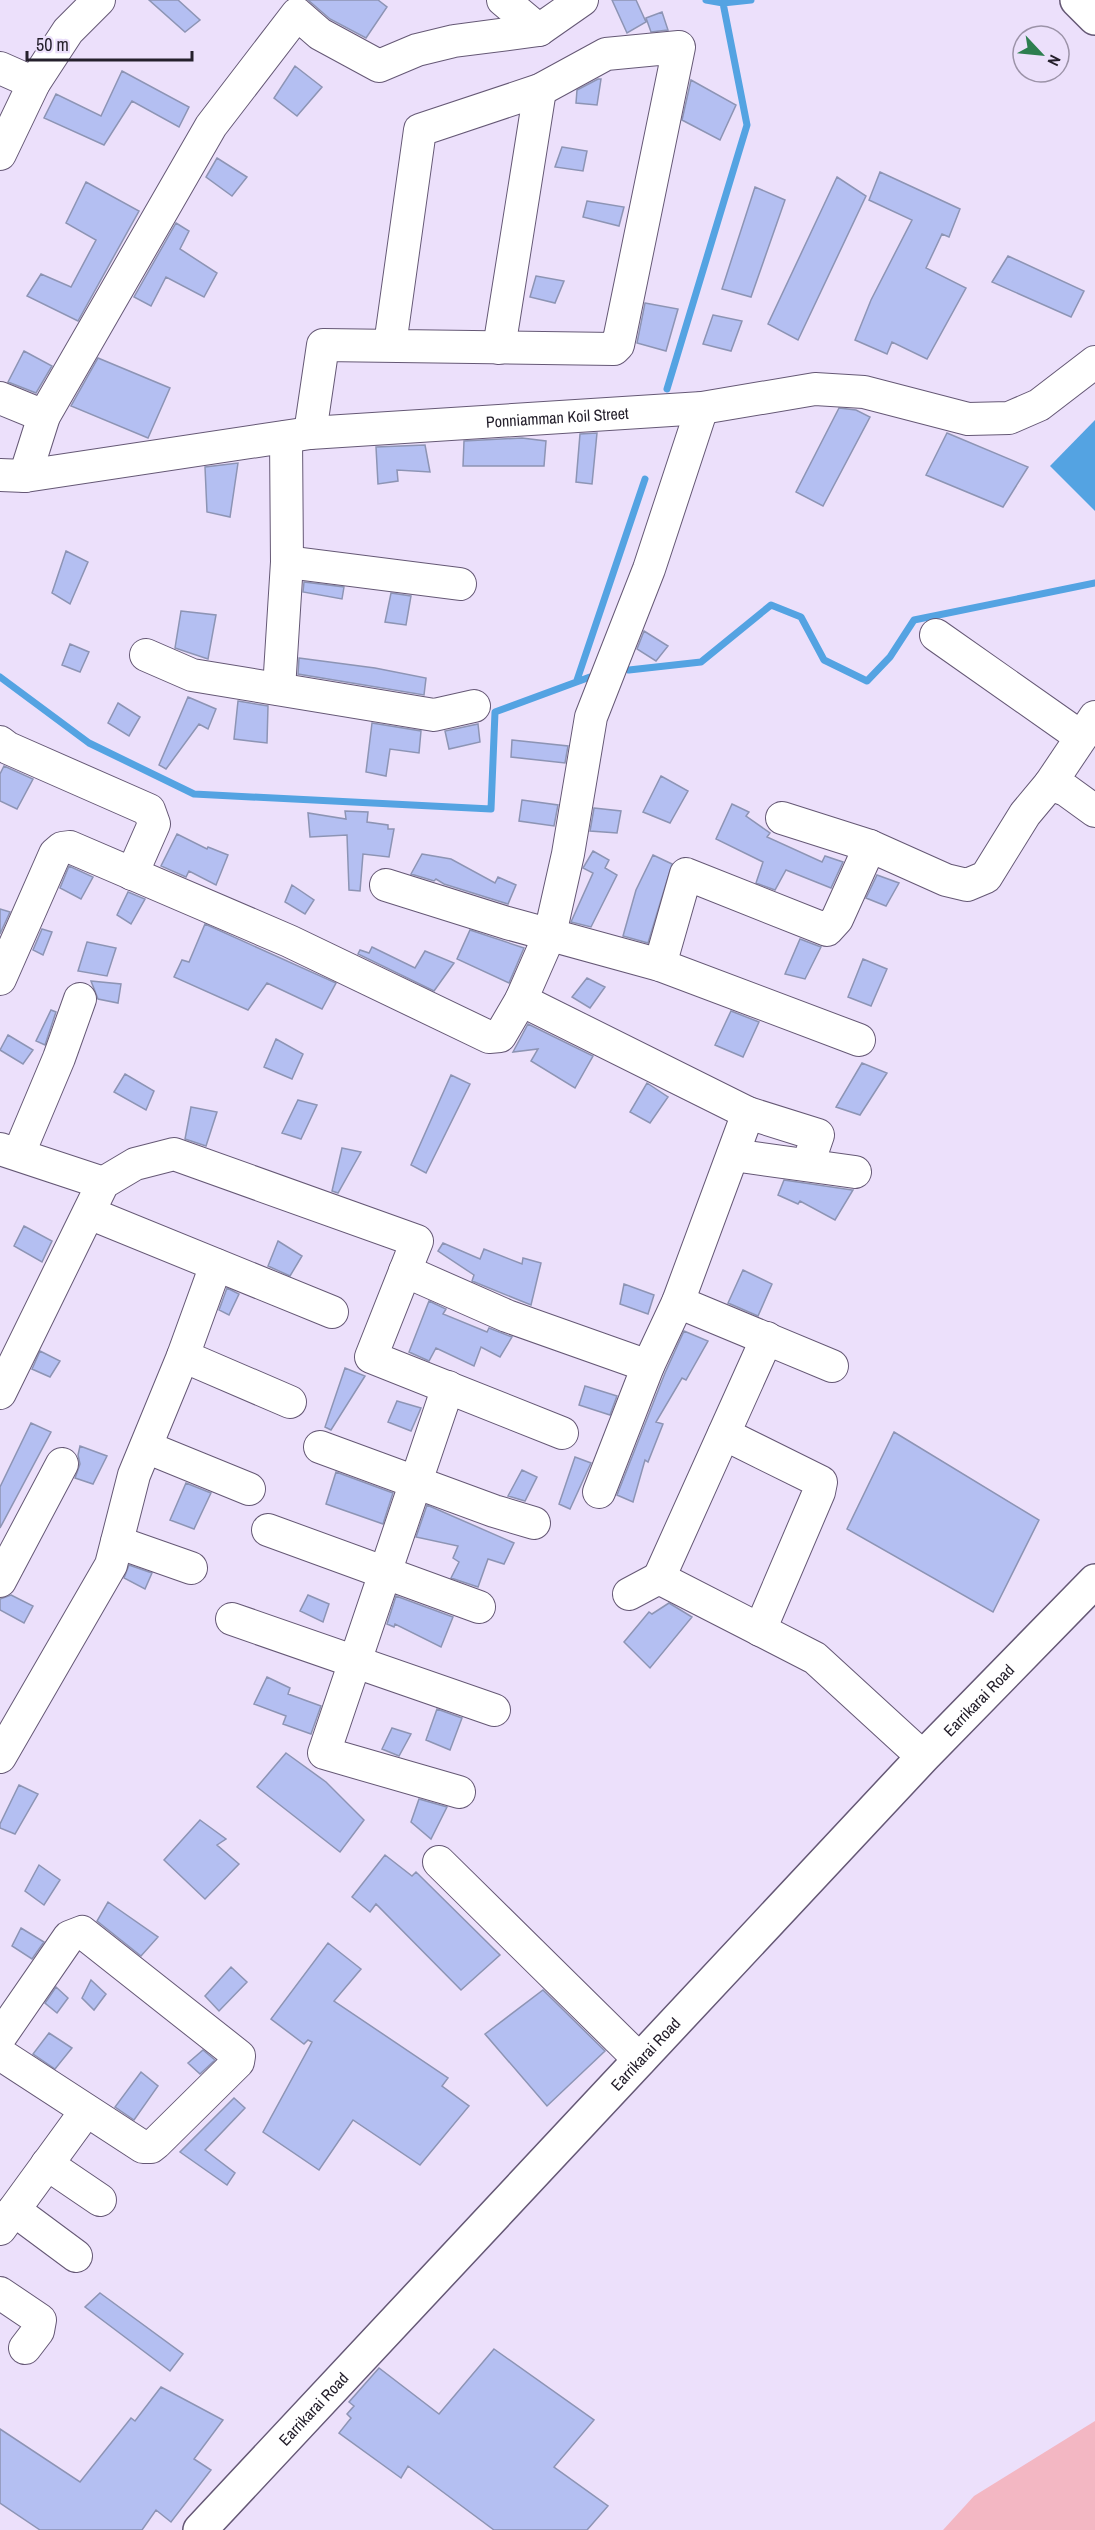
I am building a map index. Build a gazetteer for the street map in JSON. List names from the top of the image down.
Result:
{
  "streets": {
    "main road": ["Earrikarai Road"],
    "street": ["Ponniamman Koil Street"]
  },
  "scale_bar": "50 m",
  "north": "bottom right"
}
